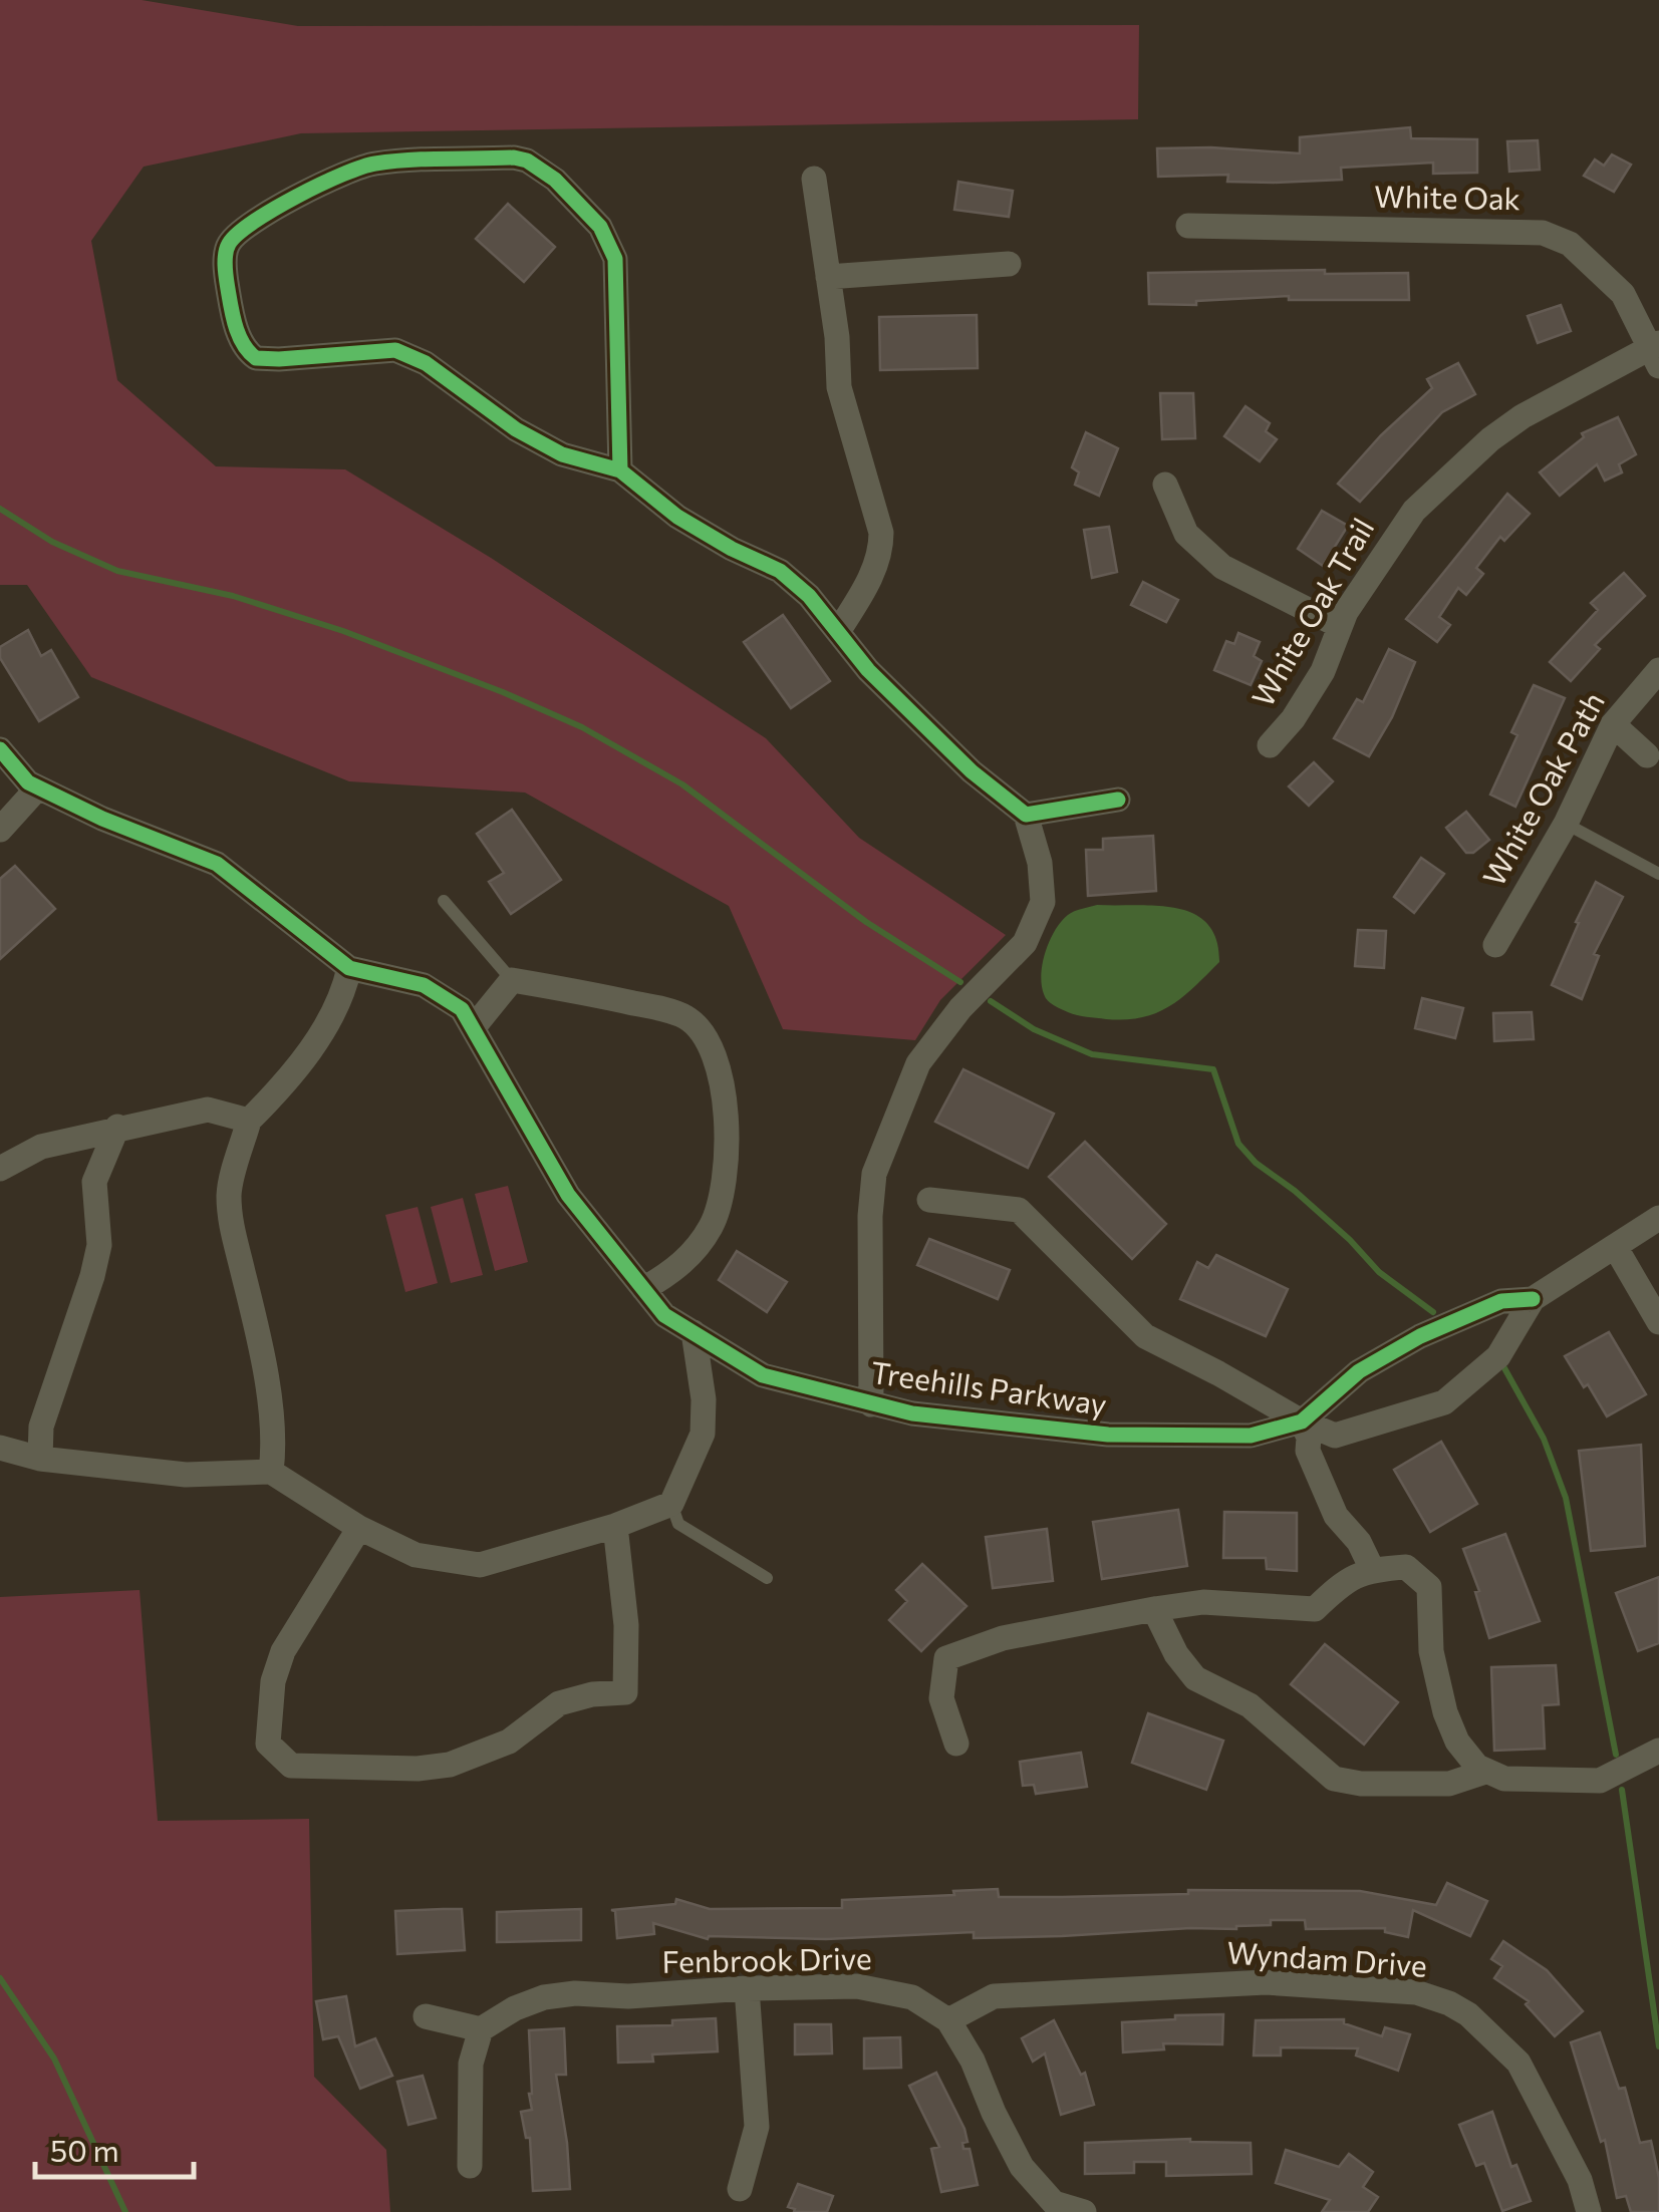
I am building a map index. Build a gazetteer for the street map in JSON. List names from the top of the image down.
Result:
{
  "streets": {
    "street": [
      "White Oak",
      "White Oak Trail",
      "White Oak Path",
      "Treehills Parkway",
      "Wyndam Drive",
      "Fenbrook Drive"
    ]
  },
  "crossings": [
    ["White Oak", "White Oak Trail"],
    ["Wyndam Drive", "Fenbrook Drive"]
  ],
  "scale_bar": "50 m"
}
